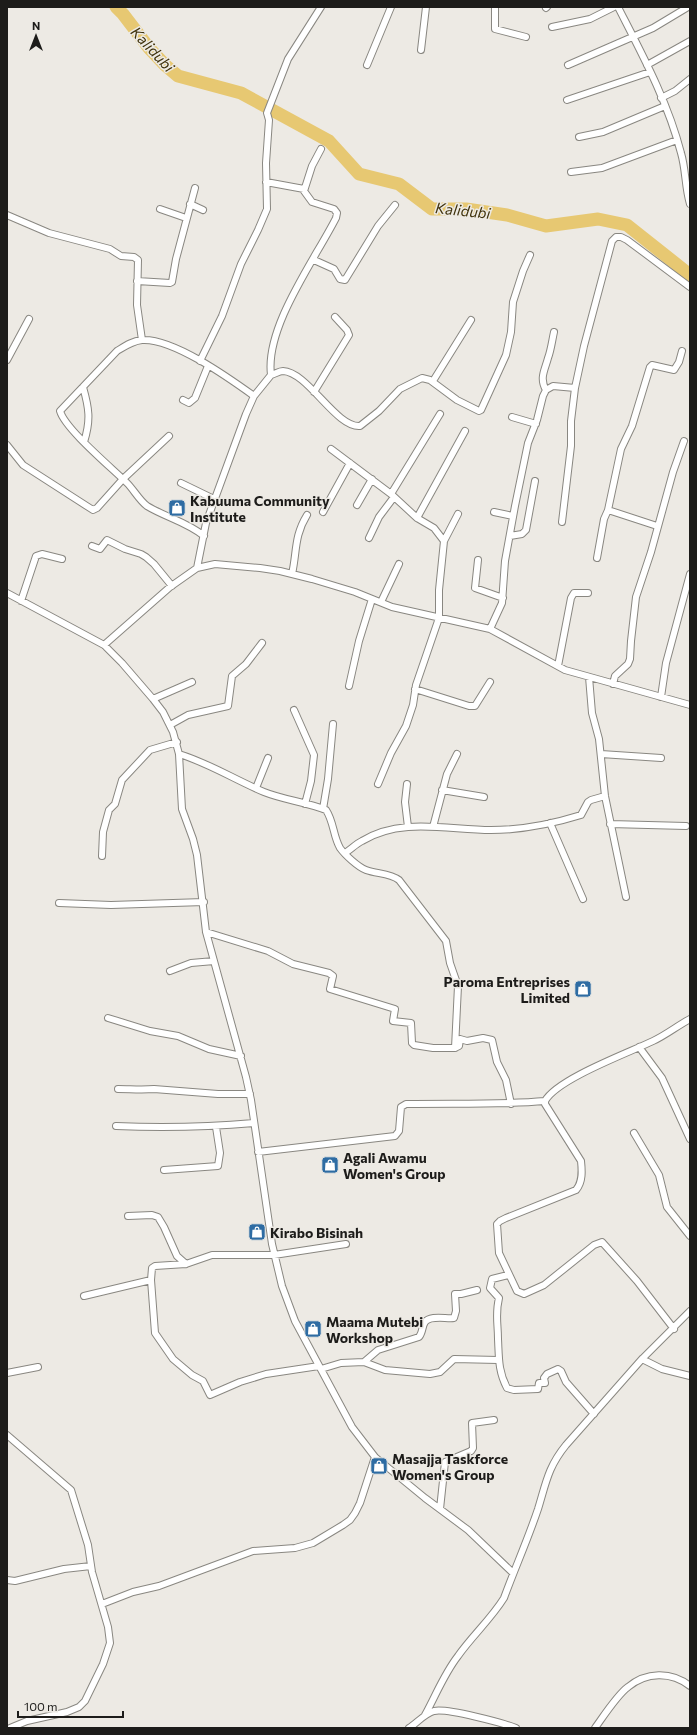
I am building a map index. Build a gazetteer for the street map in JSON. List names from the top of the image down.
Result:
{
  "water": ["Kalidubi"],
  "places": {
    "shop": [
      "Kabuuma Community Institute",
      "Paroma Entreprises Limited",
      "Agali Awamu Women's Group",
      "Kirabo Bisinah",
      "Maama Mutebi Workshop",
      "Masajja Taskforce Women's Group"
    ]
  },
  "scale_bar": "100 m",
  "north": "top"
}
